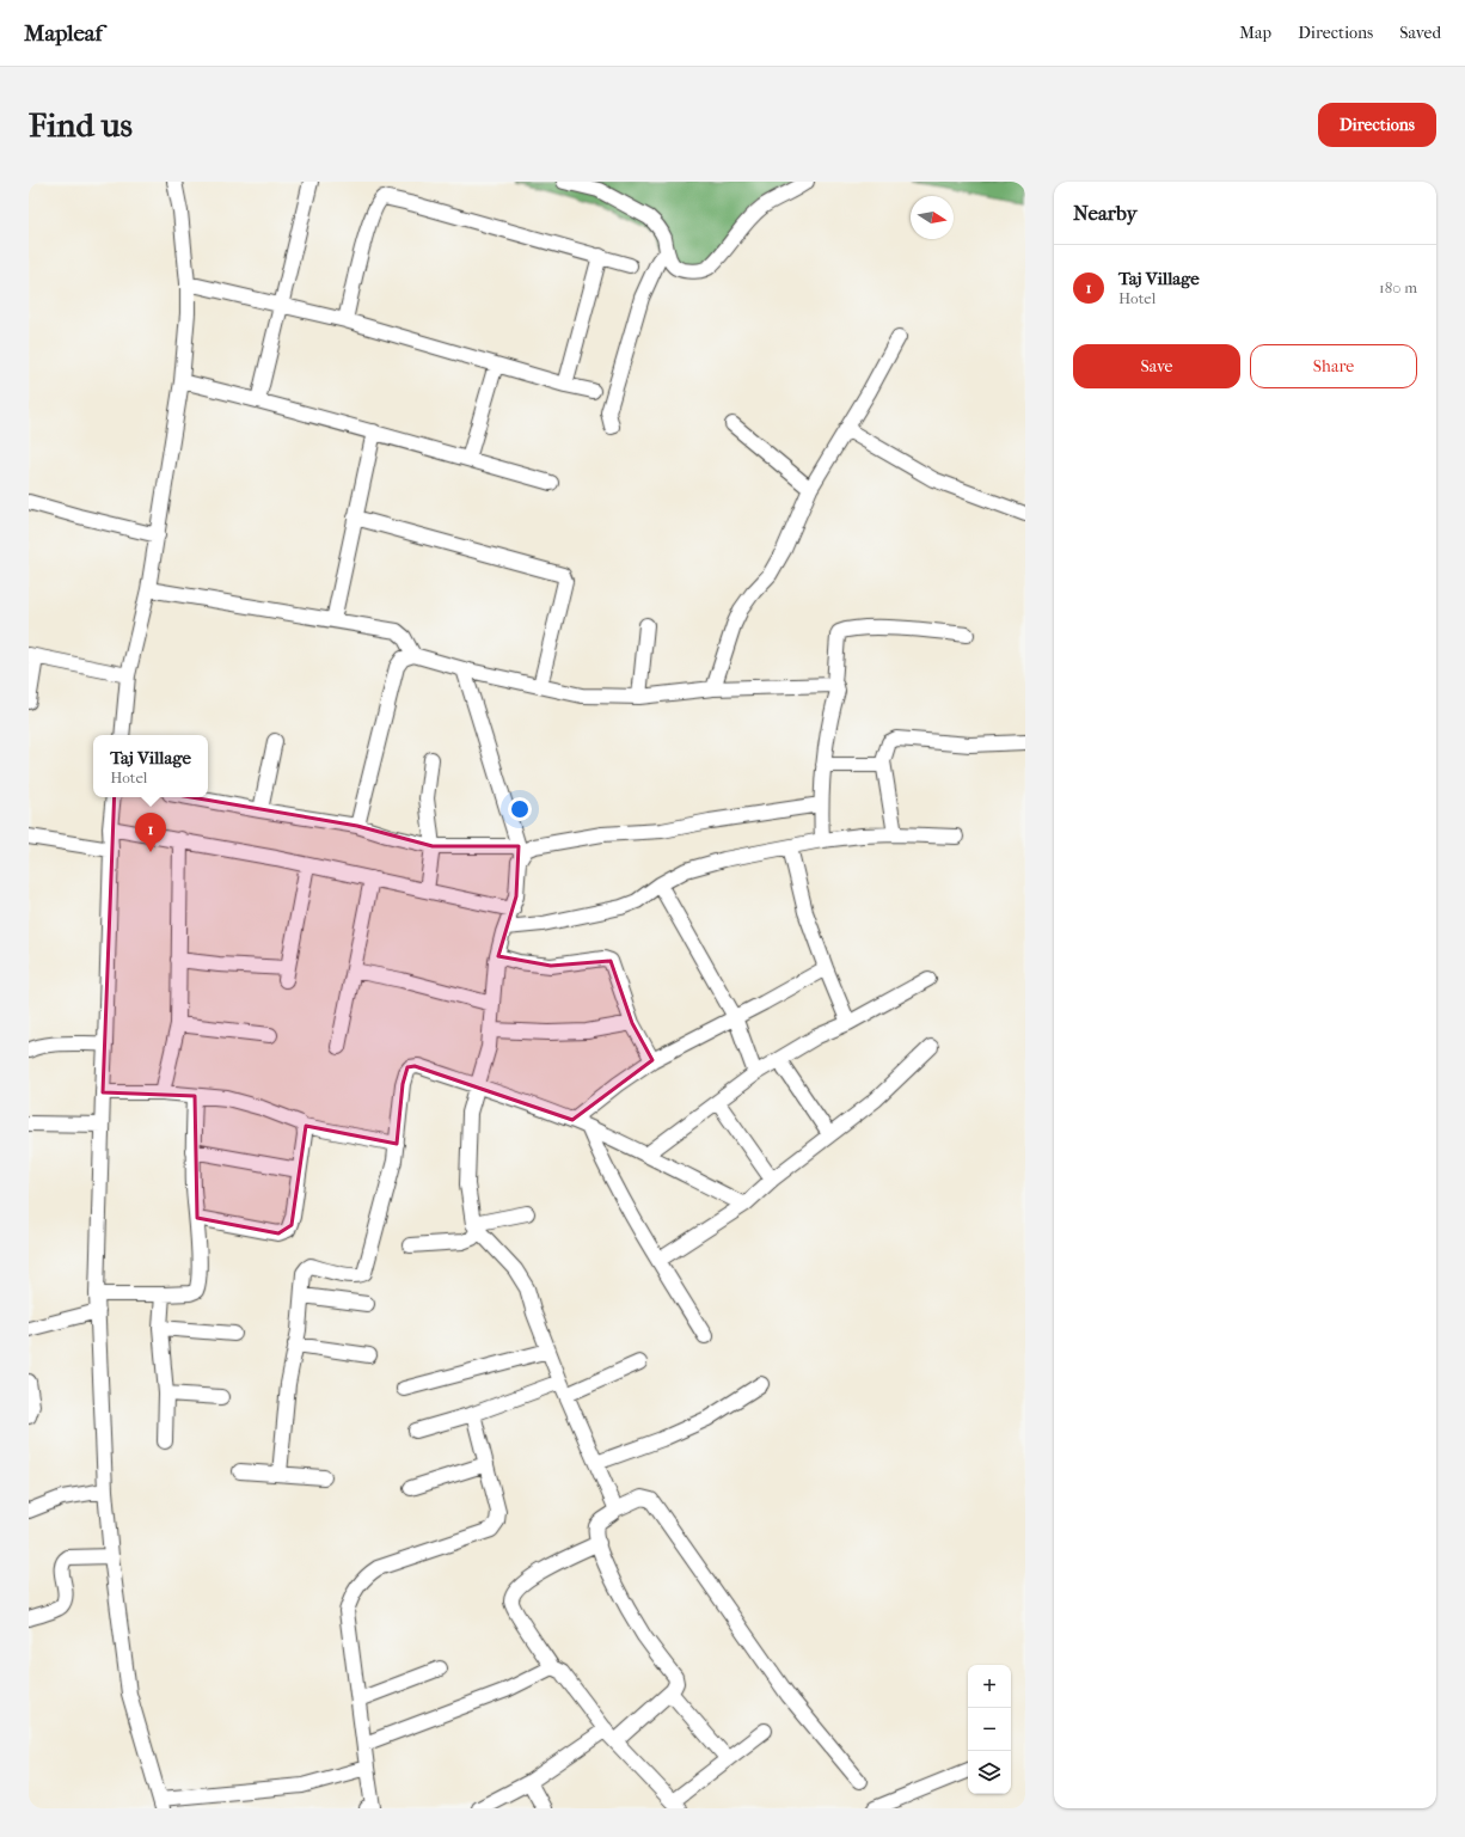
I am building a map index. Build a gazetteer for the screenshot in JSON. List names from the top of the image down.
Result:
{
  "north": "right",
  "page": {
    "header": "Mapleaf",
    "nav": ["Map", "Directions", "Saved"],
    "buttons": [
      "Directions",
      ["Save", "Share"]
    ],
    "title": "Find us",
    "heading": "Nearby",
    "list": [
      {
        "mark": "1",
        "name": "Taj Village",
        "note": "Hotel",
        "value": "180 m"
      }
    ],
    "popup": ["Taj Village", "Hotel"],
    "pins": "1",
    "map_buttons": ["+", "−"]
  }
}
